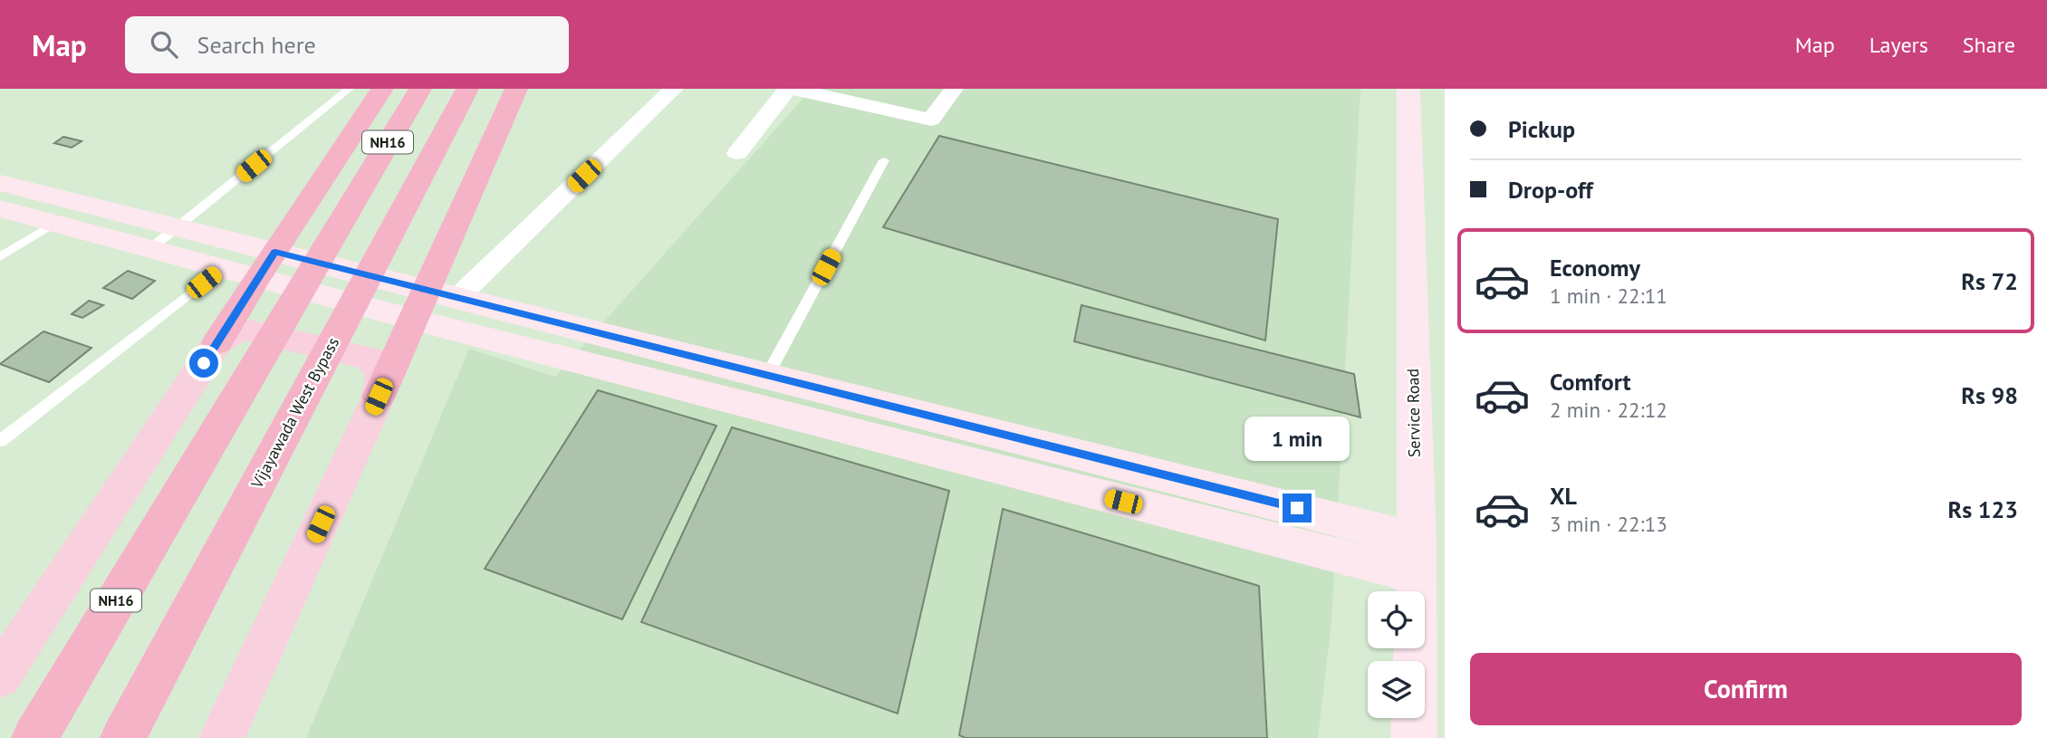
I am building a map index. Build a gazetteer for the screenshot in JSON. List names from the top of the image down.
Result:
{
  "streets": {
    "highway": ["NH16", "Vijayawada West Bypass"],
    "street": ["Service Road"]
  },
  "page": {
    "header": "Map",
    "search": "Search here",
    "nav": ["Map", "Layers", "Share"],
    "banner": ["Pickup", "Drop-off"],
    "list": [
      {
        "name": "Economy",
        "note": "1 min · 22:11",
        "value": "Rs 72"
      },
      {
        "name": "Comfort",
        "note": "2 min · 22:12",
        "value": "Rs 98"
      },
      {
        "name": "XL",
        "note": "3 min · 22:13",
        "value": "Rs 123"
      }
    ],
    "bubble": "1 min",
    "buttons": "Confirm"
  }
}
